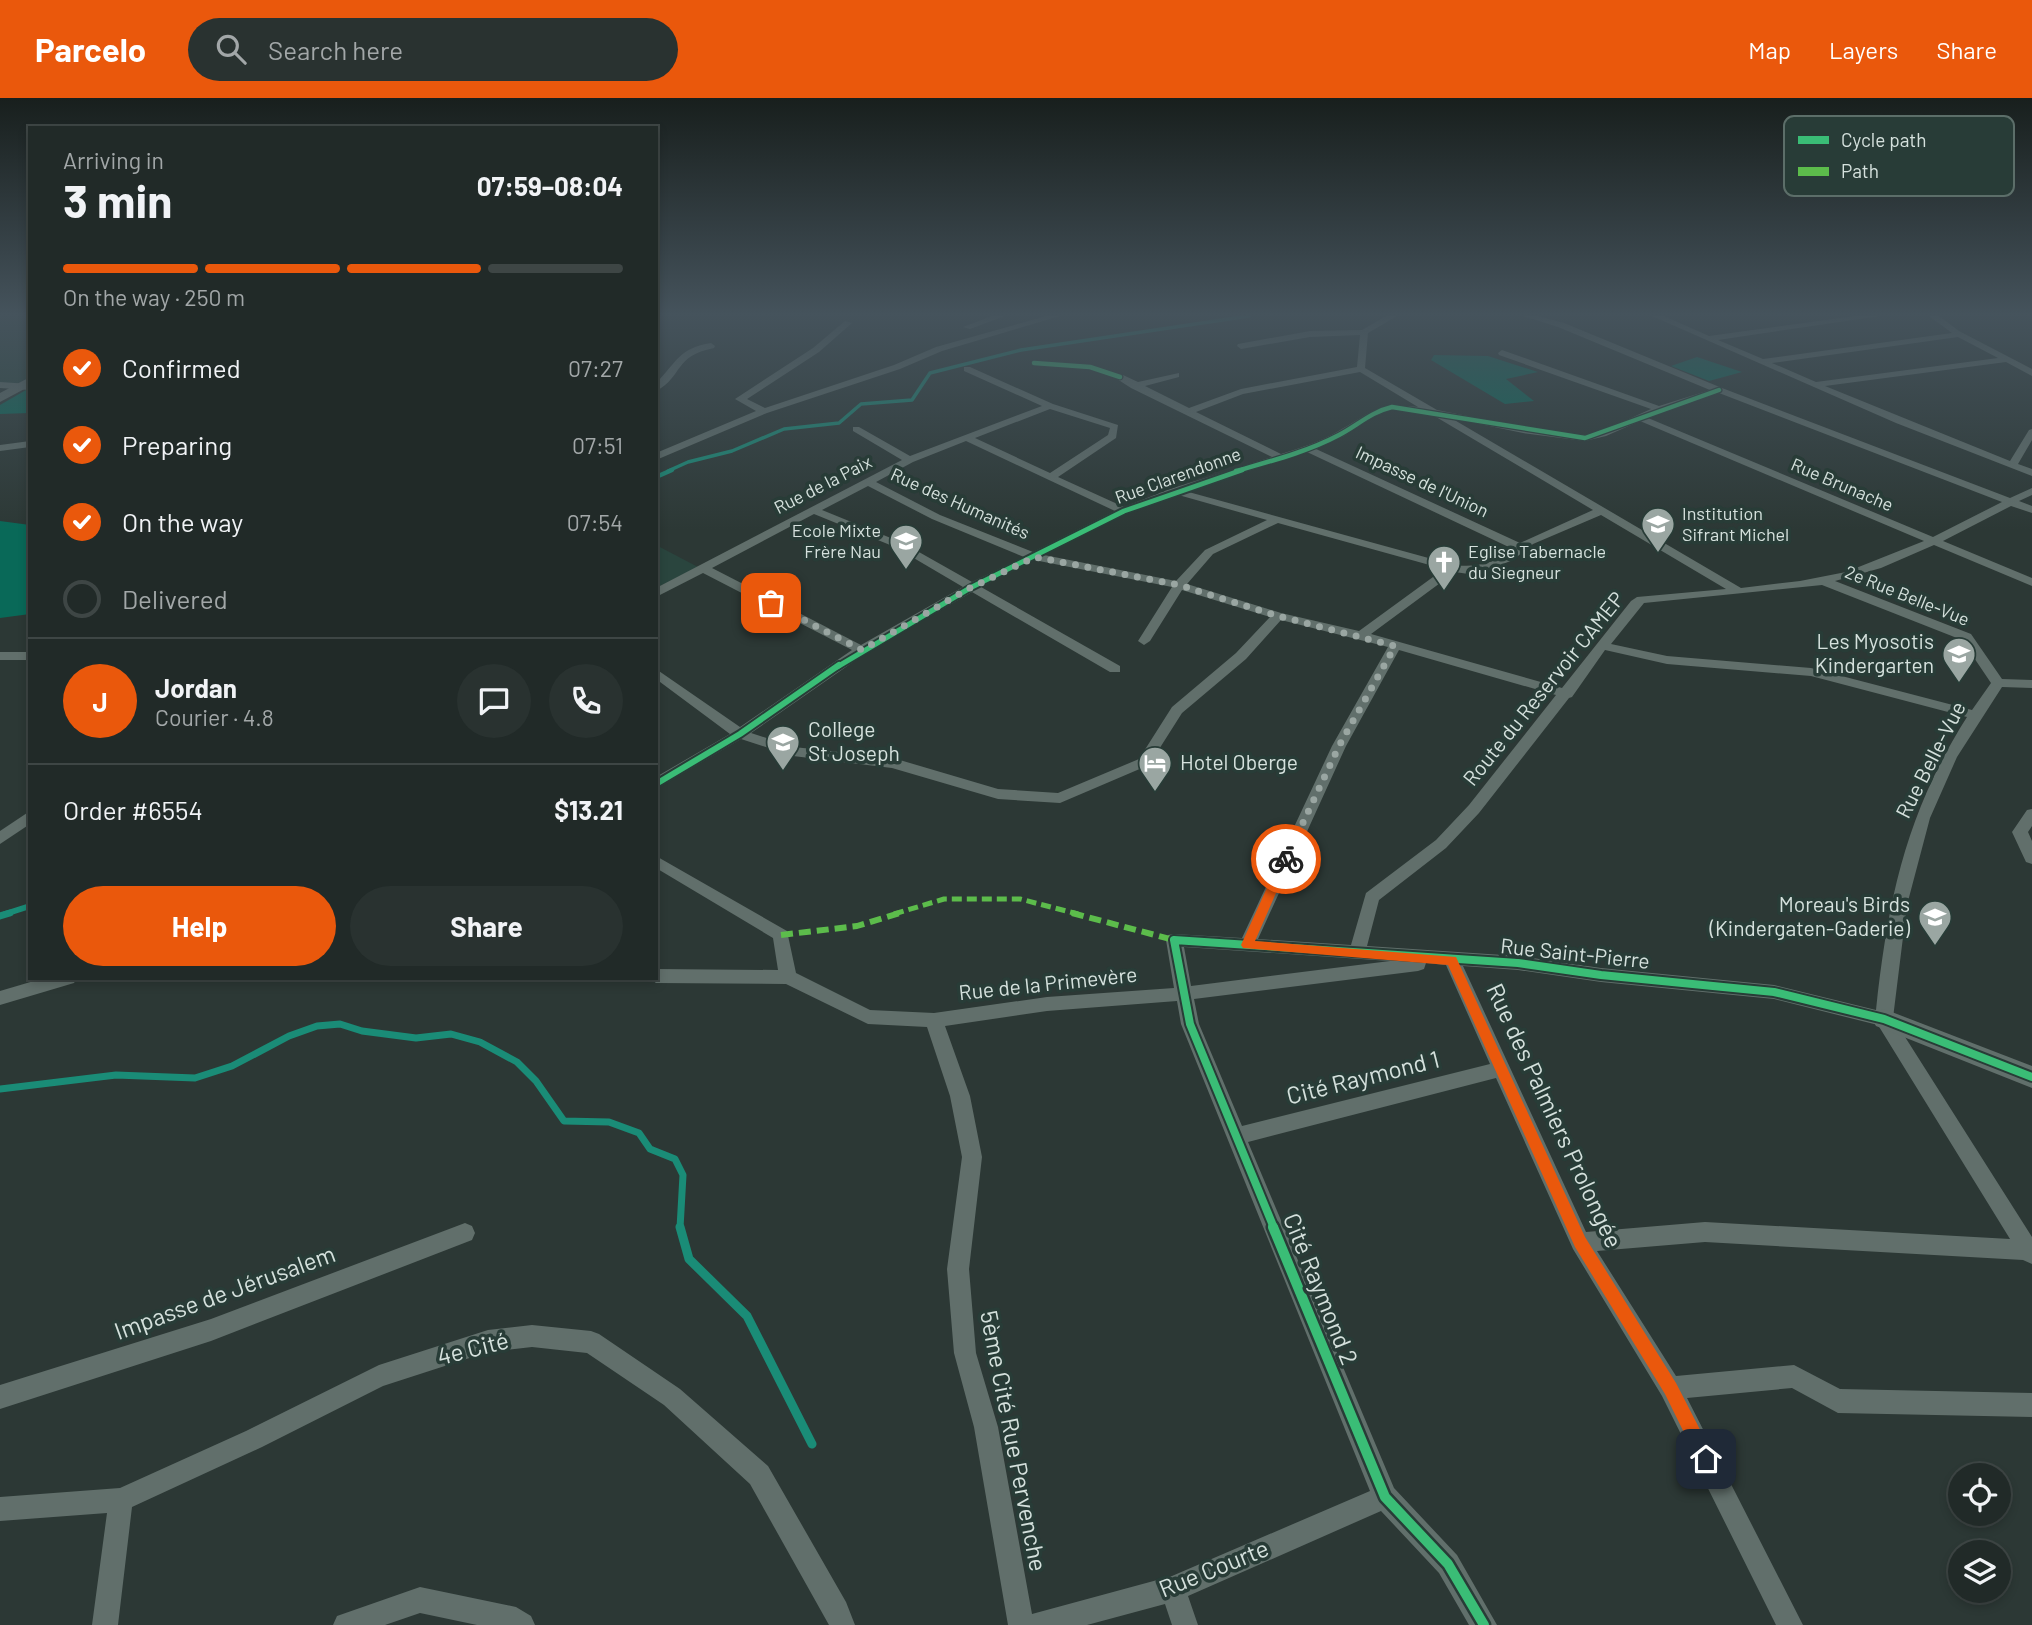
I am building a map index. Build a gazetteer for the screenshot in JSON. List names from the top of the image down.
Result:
{
  "streets": {
    "street": [
      "Rue Clarendonne",
      "Impasse de l'Union",
      "Rue de la Paix",
      "Rue Brunache",
      "Rue des Humanités",
      "2e Rue Belle-Vue",
      "Route du Reservoir CAMEP",
      "Rue Belle-Vue",
      "Rue Saint-Pierre",
      "Rue de la Primevère",
      "Cité Raymond 1",
      "Rue des Palmiers Prolongée",
      "Cité Raymond 2",
      "Impasse de Jérusalem",
      "4e Cité",
      "5ème Cité Rue Pervenche",
      "Rue Courte"
    ]
  },
  "crossings": [
    ["Rue Clarendonne", "Impasse de l'Union"],
    ["Rue Clarendonne", "Rue Brunache"],
    ["Rue Clarendonne", "Rue des Humanités"],
    ["Rue de la Paix", "Rue des Humanités"],
    ["Rue Brunache", "Route du Reservoir CAMEP"],
    ["Rue des Humanités", "Route du Reservoir CAMEP"],
    ["2e Rue Belle-Vue", "Route du Reservoir CAMEP"],
    ["2e Rue Belle-Vue", "Rue Belle-Vue"],
    ["Route du Reservoir CAMEP", "Rue Saint-Pierre"],
    ["Rue Belle-Vue", "Rue Saint-Pierre"],
    ["Rue Saint-Pierre", "Rue de la Primevère"],
    ["Rue Saint-Pierre", "Rue des Palmiers Prolongée"],
    ["Rue Saint-Pierre", "Cité Raymond 2"],
    ["Rue de la Primevère", "Rue des Palmiers Prolongée"],
    ["Rue de la Primevère", "Cité Raymond 2"],
    ["Rue de la Primevère", "5ème Cité Rue Pervenche"],
    ["Cité Raymond 1", "Rue des Palmiers Prolongée"],
    ["Cité Raymond 1", "Cité Raymond 2"],
    ["Cité Raymond 2", "Rue Courte"]
  ],
  "places": {
    "school or university": [
      "Institution Sifrant Michel",
      "Ecole Mixte Frère Nau",
      "Les Myosotis Kindergarten",
      "College St Joseph",
      "Moreau's Birds (Kindergaten-Gaderie)"
    ],
    "church": ["Eglise Tabernacle du Siegneur"],
    "hotel": ["Hotel Oberge"]
  },
  "legend": ["Cycle path", "Path"],
  "page": {
    "header": "Parcelo",
    "search": "Search here",
    "nav": ["Map", "Layers", "Share"],
    "heading": ["3 min", "Arriving in", "07:59–08:04"],
    "panel": [
      "Jordan",
      "Courier · 4.8",
      "Order #6554",
      "$13.21"
    ],
    "bar": "On the way · 250 m",
    "list": [
      ["Confirmed", "07:27"],
      ["Preparing", "07:51"],
      ["On the way", "07:54"],
      "Delivered"
    ],
    "round": "J",
    "buttons": ["Help", "Share"]
  }
}
